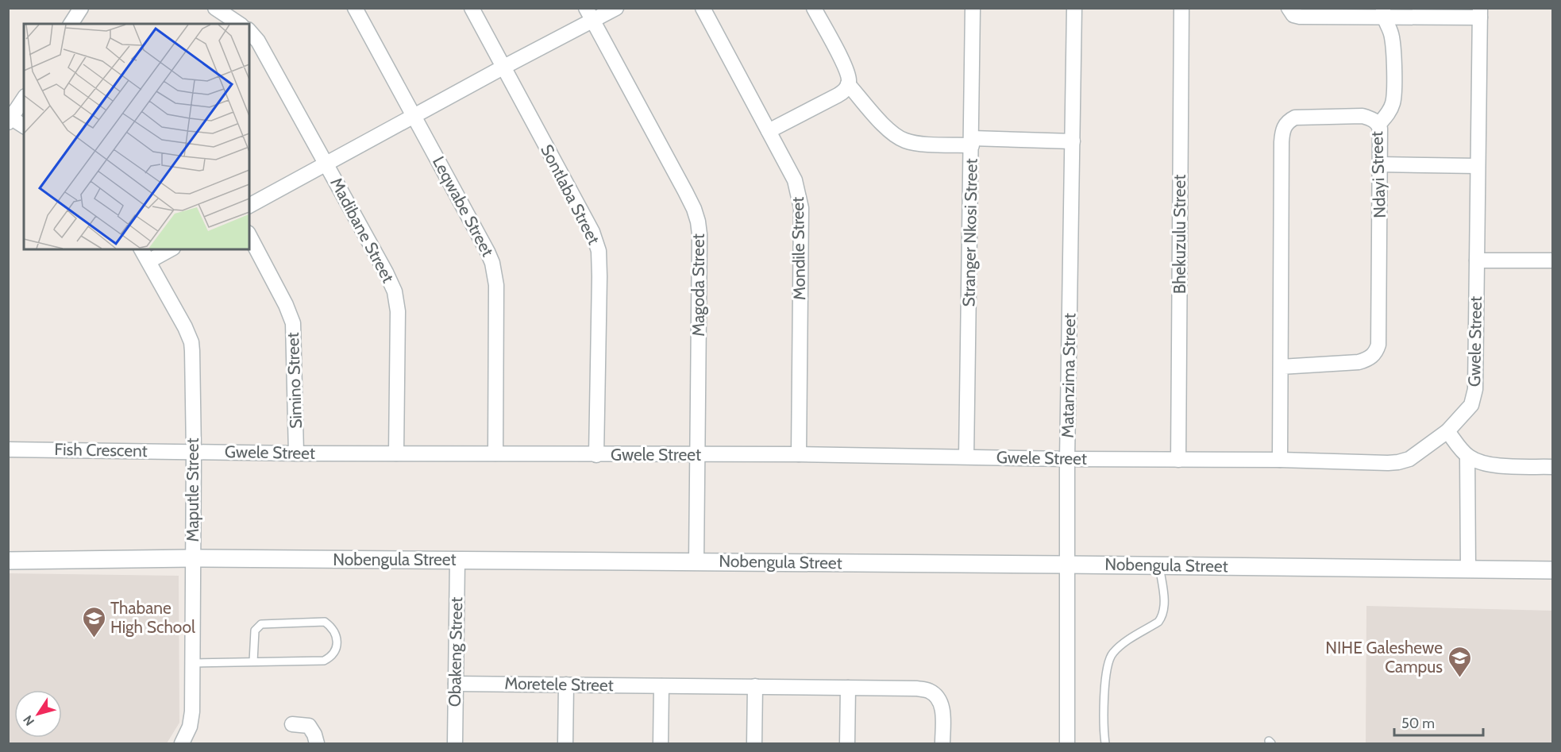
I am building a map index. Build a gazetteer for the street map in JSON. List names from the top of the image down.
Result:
{
  "streets": {
    "street": [
      "Ndayi Street",
      "Sontlaba Street",
      "Leqwabe Street",
      "Madibane Street",
      "Stranger Nkosi Street",
      "Bhekuzulu Street",
      "Mondile Street",
      "Magoda Street",
      "Gwele Street",
      "Matanzima Street",
      "Simino Street",
      "Fish Crescent",
      "Maputle Street",
      "Nobengula Street",
      "Obakeng Street",
      "Moretele Street"
    ]
  },
  "crossings": [
    ["Ndayi Street", "Gwele Street"],
    ["Sontlaba Street", "Gwele Street"],
    ["Leqwabe Street", "Gwele Street"],
    ["Madibane Street", "Gwele Street"],
    ["Stranger Nkosi Street", "Gwele Street"],
    ["Bhekuzulu Street", "Gwele Street"],
    ["Mondile Street", "Gwele Street"],
    ["Magoda Street", "Gwele Street"],
    ["Magoda Street", "Nobengula Street"],
    ["Gwele Street", "Matanzima Street"],
    ["Gwele Street", "Simino Street"],
    ["Gwele Street", "Fish Crescent"],
    ["Gwele Street", "Maputle Street"],
    ["Matanzima Street", "Nobengula Street"],
    ["Fish Crescent", "Maputle Street"],
    ["Maputle Street", "Nobengula Street"],
    ["Nobengula Street", "Obakeng Street"],
    ["Obakeng Street", "Moretele Street"]
  ],
  "places": {
    "school or university": ["Thabane High School", "NIHE Galeshewe Campus"]
  },
  "scale_bar": "50 m",
  "north": "bottom left"
}
